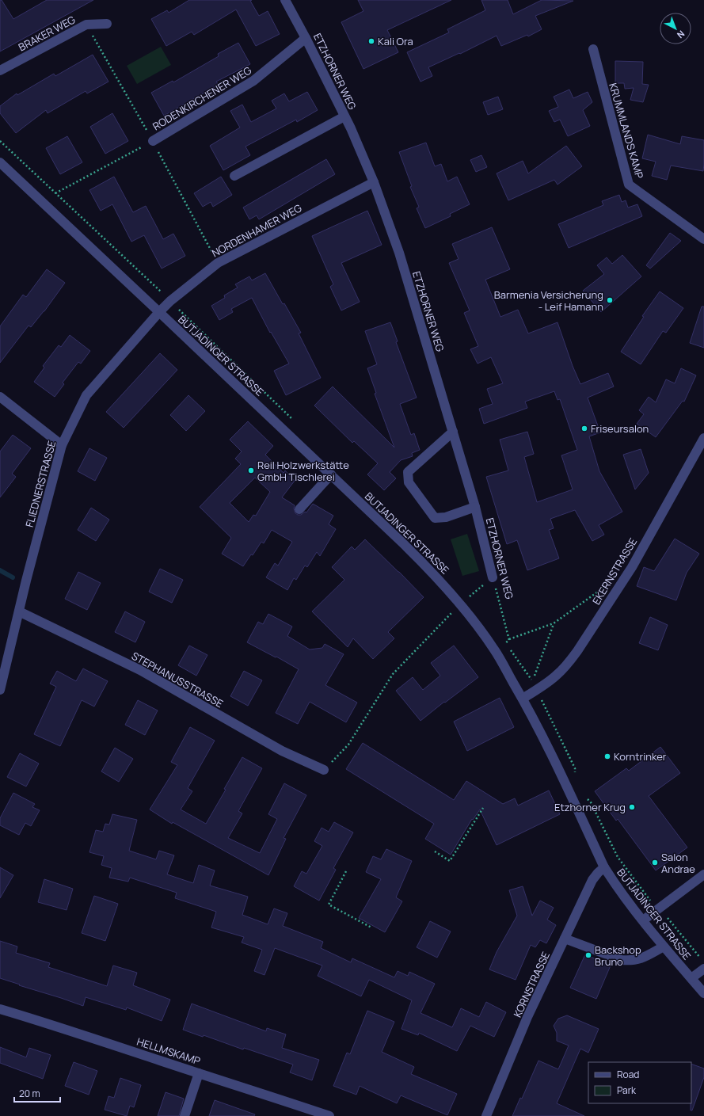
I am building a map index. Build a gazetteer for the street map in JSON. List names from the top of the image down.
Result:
{
  "streets": {
    "street": [
      "BRAKER WEG",
      "ETZHORNER WEG",
      "RODENKIRCHENER WEG",
      "KRUMMLANDS KAMP",
      "NORDENHAMER WEG",
      "BUTJADINGER STRASSE",
      "FLIEDNERSTRASSE",
      "EKERNSTRASSE",
      "STEPHANUSSTRASSE",
      "KORNSTRASSE",
      "HELLMSKAMP"
    ]
  },
  "crossings": [
    ["ETZHORNER WEG", "RODENKIRCHENER WEG"],
    ["ETZHORNER WEG", "NORDENHAMER WEG"],
    ["NORDENHAMER WEG", "BUTJADINGER STRASSE"],
    ["NORDENHAMER WEG", "FLIEDNERSTRASSE"],
    ["BUTJADINGER STRASSE", "FLIEDNERSTRASSE"],
    ["BUTJADINGER STRASSE", "EKERNSTRASSE"],
    ["BUTJADINGER STRASSE", "KORNSTRASSE"],
    ["FLIEDNERSTRASSE", "STEPHANUSSTRASSE"]
  ],
  "places": [
    "Kali Ora",
    "Barmenia Versicherung - Leif Hamann",
    "Friseursalon",
    "Reil Holzwerkstätte GmbH Tischlerei",
    "Korntrinker",
    "Etzhorner Krug",
    "Salon Andrae",
    "Backshop Bruno"
  ],
  "legend": ["Road", "Park"],
  "scale_bar": "20 m",
  "north": "bottom right"
}
